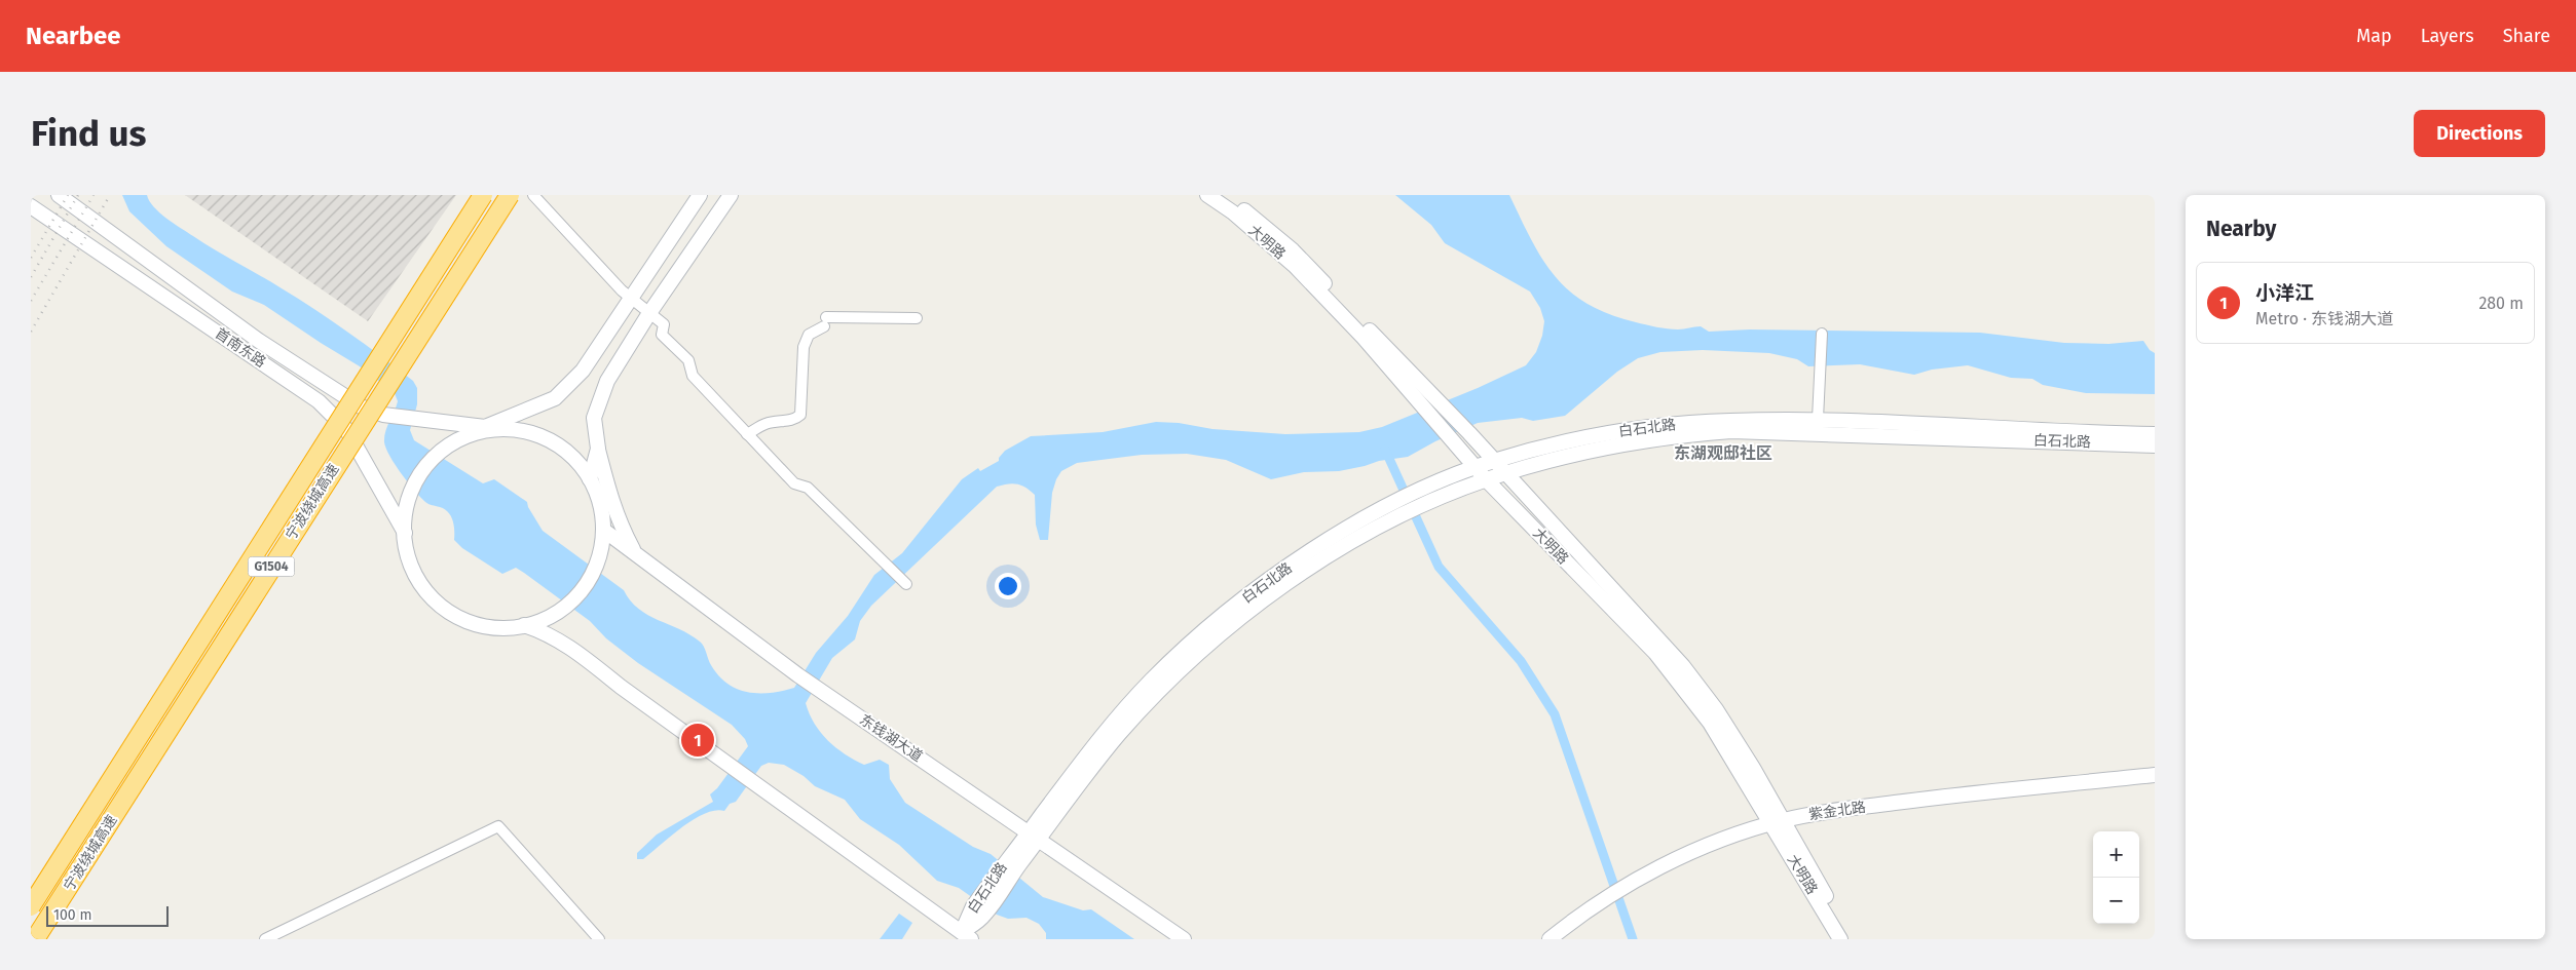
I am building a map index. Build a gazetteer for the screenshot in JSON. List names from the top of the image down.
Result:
{
  "streets": {
    "highway": ["宁波绕城高速", "G1504"],
    "main road": [
      "大明路",
      "首南东路",
      "白石北路",
      "东钱湖大道",
      "紫金北路"
    ]
  },
  "crossings": [
    ["大明路", "白石北路"],
    ["大明路", "紫金北路"],
    ["首南东路", "东钱湖大道"],
    ["白石北路", "东钱湖大道"]
  ],
  "districts": ["东湖观邸社区"],
  "scale_bar": "100 m",
  "page": {
    "header": "Nearbee",
    "nav": ["Map", "Layers", "Share"],
    "buttons": "Directions",
    "title": "Find us",
    "heading": "Nearby",
    "list": [
      {
        "mark": "1",
        "name": "小洋江",
        "note": "Metro · 东钱湖大道",
        "value": "280 m"
      }
    ],
    "pins": "1",
    "map_buttons": ["+", "−"],
    "scale": "100 m"
  }
}
